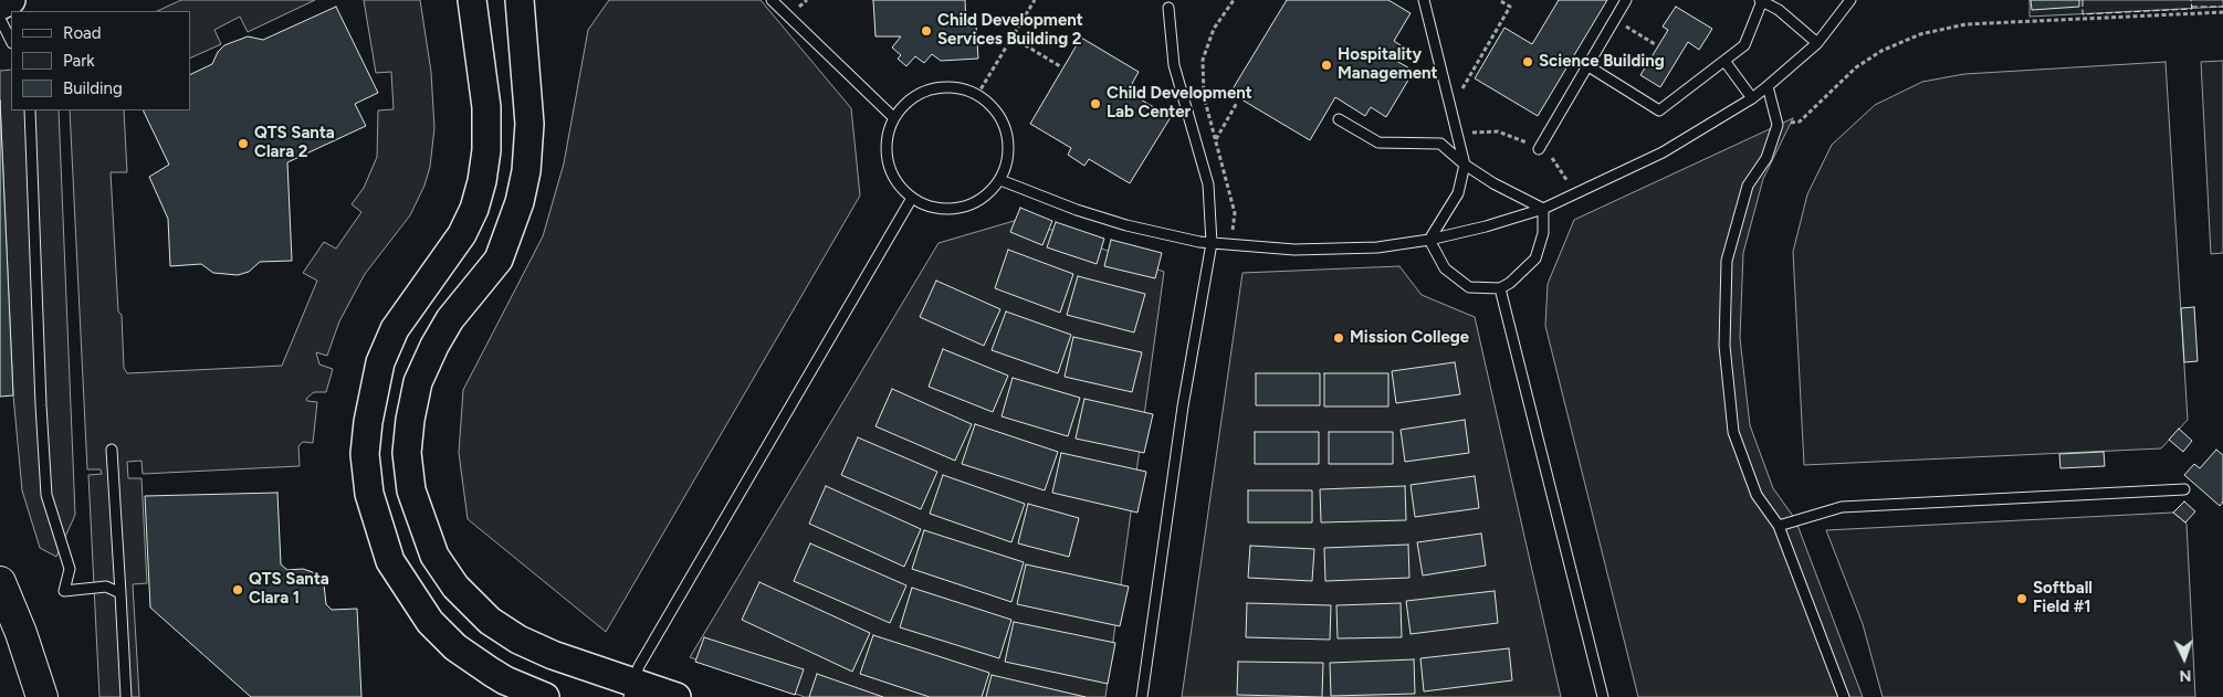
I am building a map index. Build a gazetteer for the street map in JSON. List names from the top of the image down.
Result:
{
  "places": [
    "Child Development Services Building 2",
    "Science Building",
    "Hospitality Management",
    "Child Development Lab Center",
    "QTS Santa Clara 2",
    "Mission College",
    "QTS Santa Clara 1",
    "Softball Field #1"
  ],
  "legend": ["Road", "Park", "Building"],
  "north": "bottom"
}
